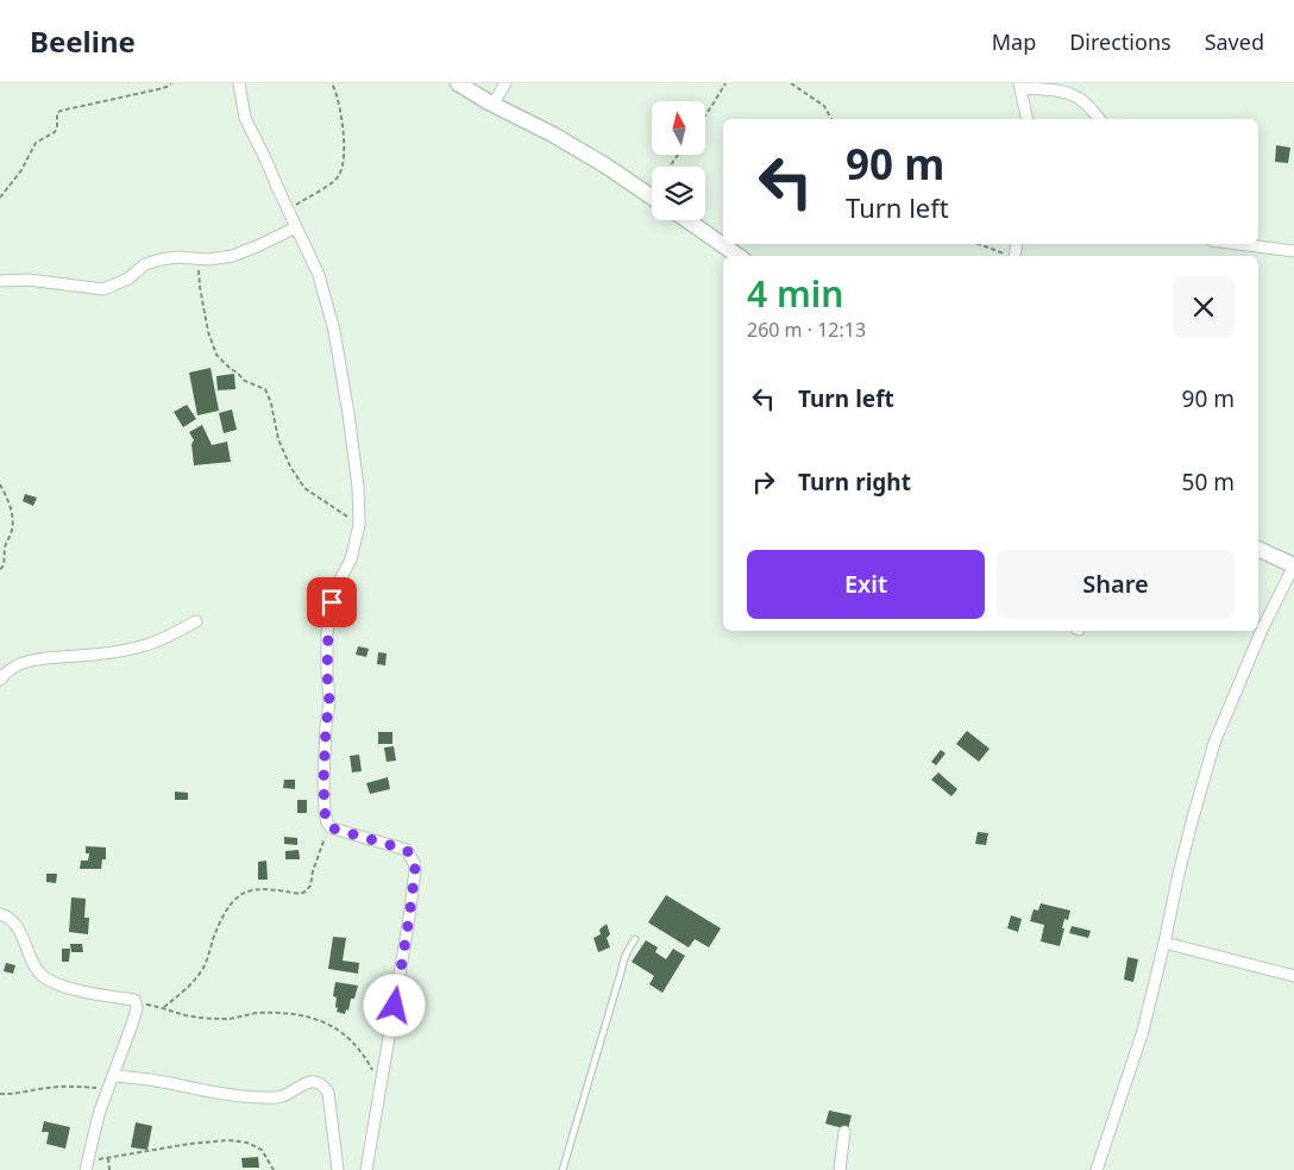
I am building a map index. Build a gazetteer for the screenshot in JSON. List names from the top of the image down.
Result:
{
  "north": "top",
  "page": {
    "header": "Beeline",
    "nav": ["Map", "Directions", "Saved"],
    "turn": ["90 m", "Turn left"],
    "heading": ["4 min", "260 m · 12:13"],
    "list": [
      {
        "name": "Turn left",
        "value": "90 m"
      },
      {
        "name": "Turn right",
        "value": "50 m"
      }
    ],
    "buttons": ["Exit", "Share"]
  }
}
